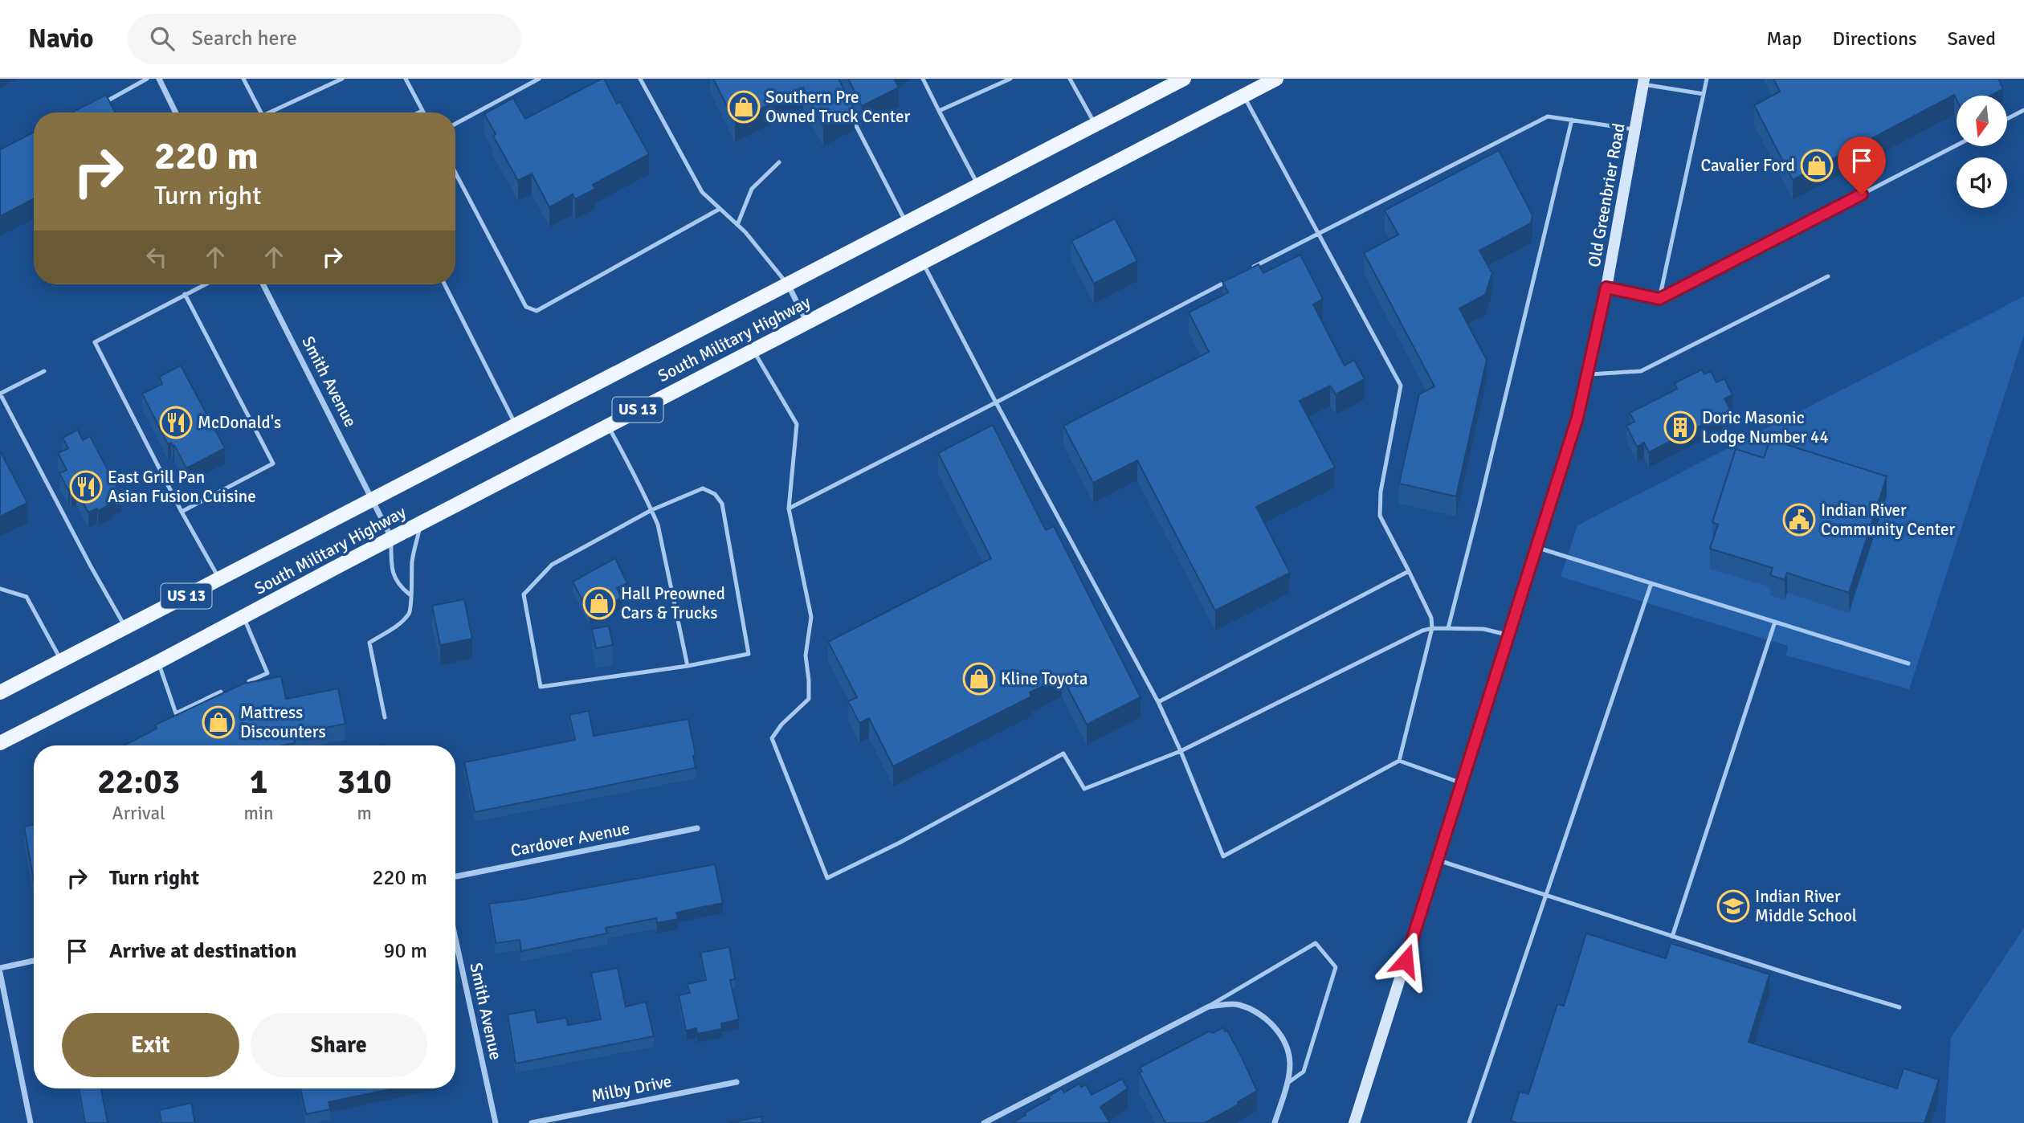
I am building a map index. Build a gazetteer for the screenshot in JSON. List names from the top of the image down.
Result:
{
  "streets": {
    "main road": ["South Military Highway", "US 13"],
    "street": [
      "Old Greenbrier Road",
      "Smith Avenue",
      "Cardover Avenue",
      "Milby Drive"
    ]
  },
  "crossings": [
    ["South Military Highway", "Smith Avenue"]
  ],
  "places": {
    "shop": [
      "Southern Pre Owned Truck Center",
      "Cavalier Ford",
      "Hall Preowned Cars & Trucks",
      "Kline Toyota",
      "Mattress Discounters"
    ],
    "restaurant": ["McDonald's", "East Grill Pan Asian Fusion Cuisine"],
    "building": ["Doric Masonic Lodge Number 44"],
    "public building": ["Indian River Community Center"],
    "school or university": ["Indian River Middle School"]
  },
  "north": "bottom",
  "page": {
    "header": "Navio",
    "search": "Search here",
    "nav": ["Map", "Directions", "Saved"],
    "turn": ["220 m", "Turn right"],
    "eta": [
      "22:03",
      "Arrival",
      "1",
      "min",
      "310",
      "m"
    ],
    "list": [
      {
        "name": "Turn right",
        "value": "220 m"
      },
      {
        "name": "Arrive at destination",
        "value": "90 m"
      }
    ],
    "buttons": ["Exit", "Share"]
  }
}
